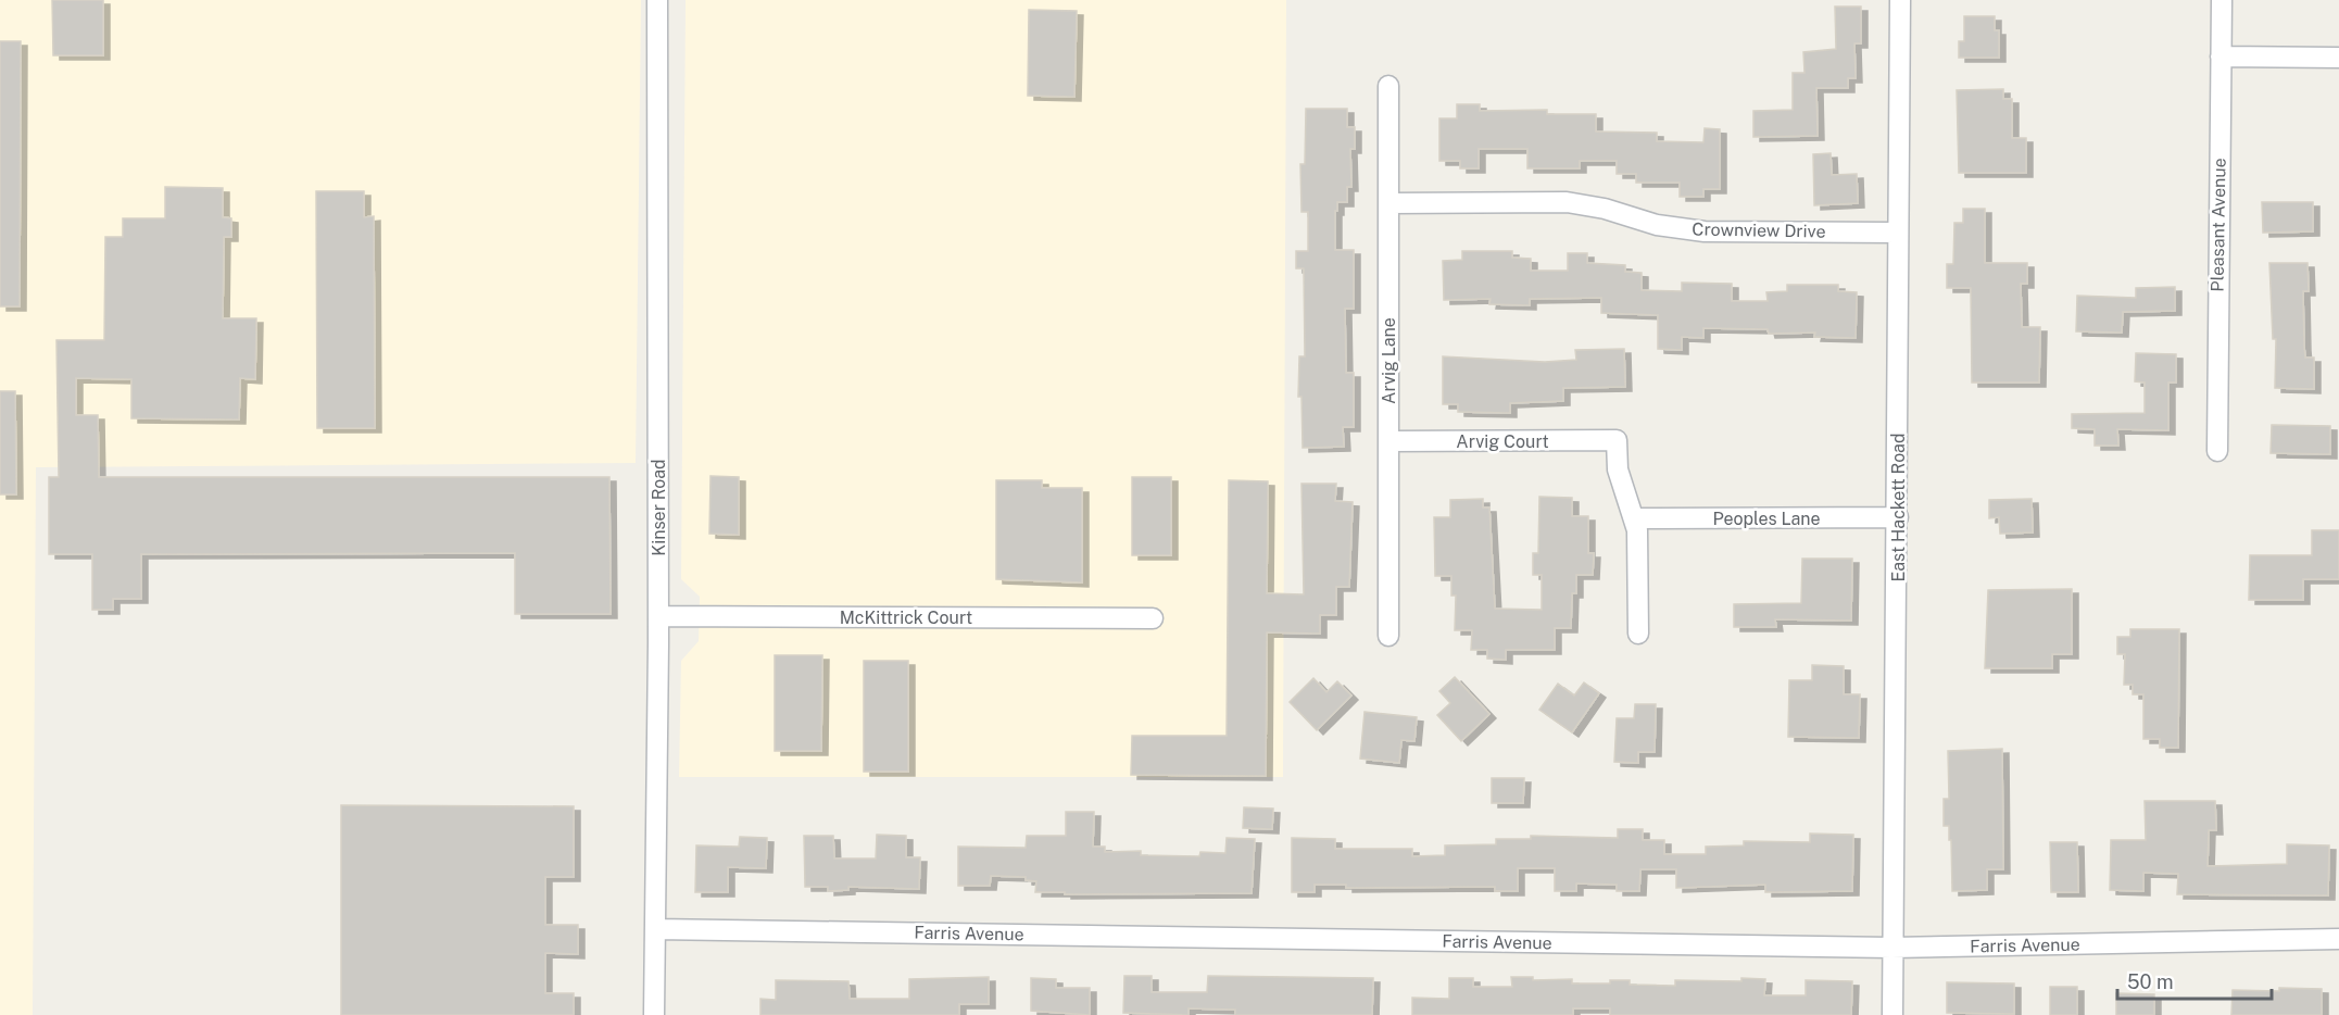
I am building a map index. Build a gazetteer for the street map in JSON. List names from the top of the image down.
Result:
{
  "streets": {
    "street": [
      "Pleasant Avenue",
      "Crownview Drive",
      "Arvig Lane",
      "Arvig Court",
      "Kinser Road",
      "East Hackett Road",
      "Peoples Lane",
      "McKittrick Court",
      "Farris Avenue"
    ]
  },
  "crossings": [
    ["Crownview Drive", "Arvig Lane"],
    ["Crownview Drive", "East Hackett Road"],
    ["Arvig Lane", "Arvig Court"],
    ["Arvig Court", "Peoples Lane"],
    ["Kinser Road", "McKittrick Court"],
    ["Kinser Road", "Farris Avenue"],
    ["East Hackett Road", "Peoples Lane"],
    ["East Hackett Road", "Farris Avenue"]
  ],
  "scale_bar": "50 m"
}
